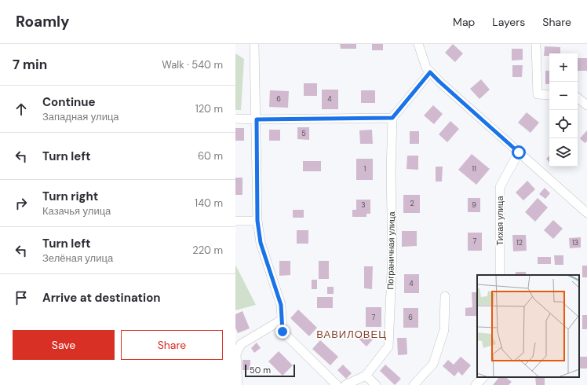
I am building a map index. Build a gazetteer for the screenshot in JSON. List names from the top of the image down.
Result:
{
  "streets": {
    "street": ["Тихая улица", "Пограничная улица"]
  },
  "districts": ["ВАВИЛОВЕЦ"],
  "house_numbers": [
    "6",
    "4",
    "5",
    "1",
    "11",
    "2",
    "3",
    "9",
    "7",
    "12",
    "13",
    "4",
    "7",
    "6"
  ],
  "scale_bar": "50 m",
  "page": {
    "header": "Roamly",
    "nav": ["Map", "Layers", "Share"],
    "heading": ["7 min", "Walk · 540 m"],
    "map_buttons": ["+", "−"],
    "list": [
      ["Continue", "Западная улица", "120 m"],
      ["Turn left", "60 m"],
      ["Turn right", "Казачья улица", "140 m"],
      ["Turn left", "Зелёная улица", "220 m"],
      "Arrive at destination"
    ],
    "buttons": ["Save", "Share"],
    "scale": "50 m"
  }
}
